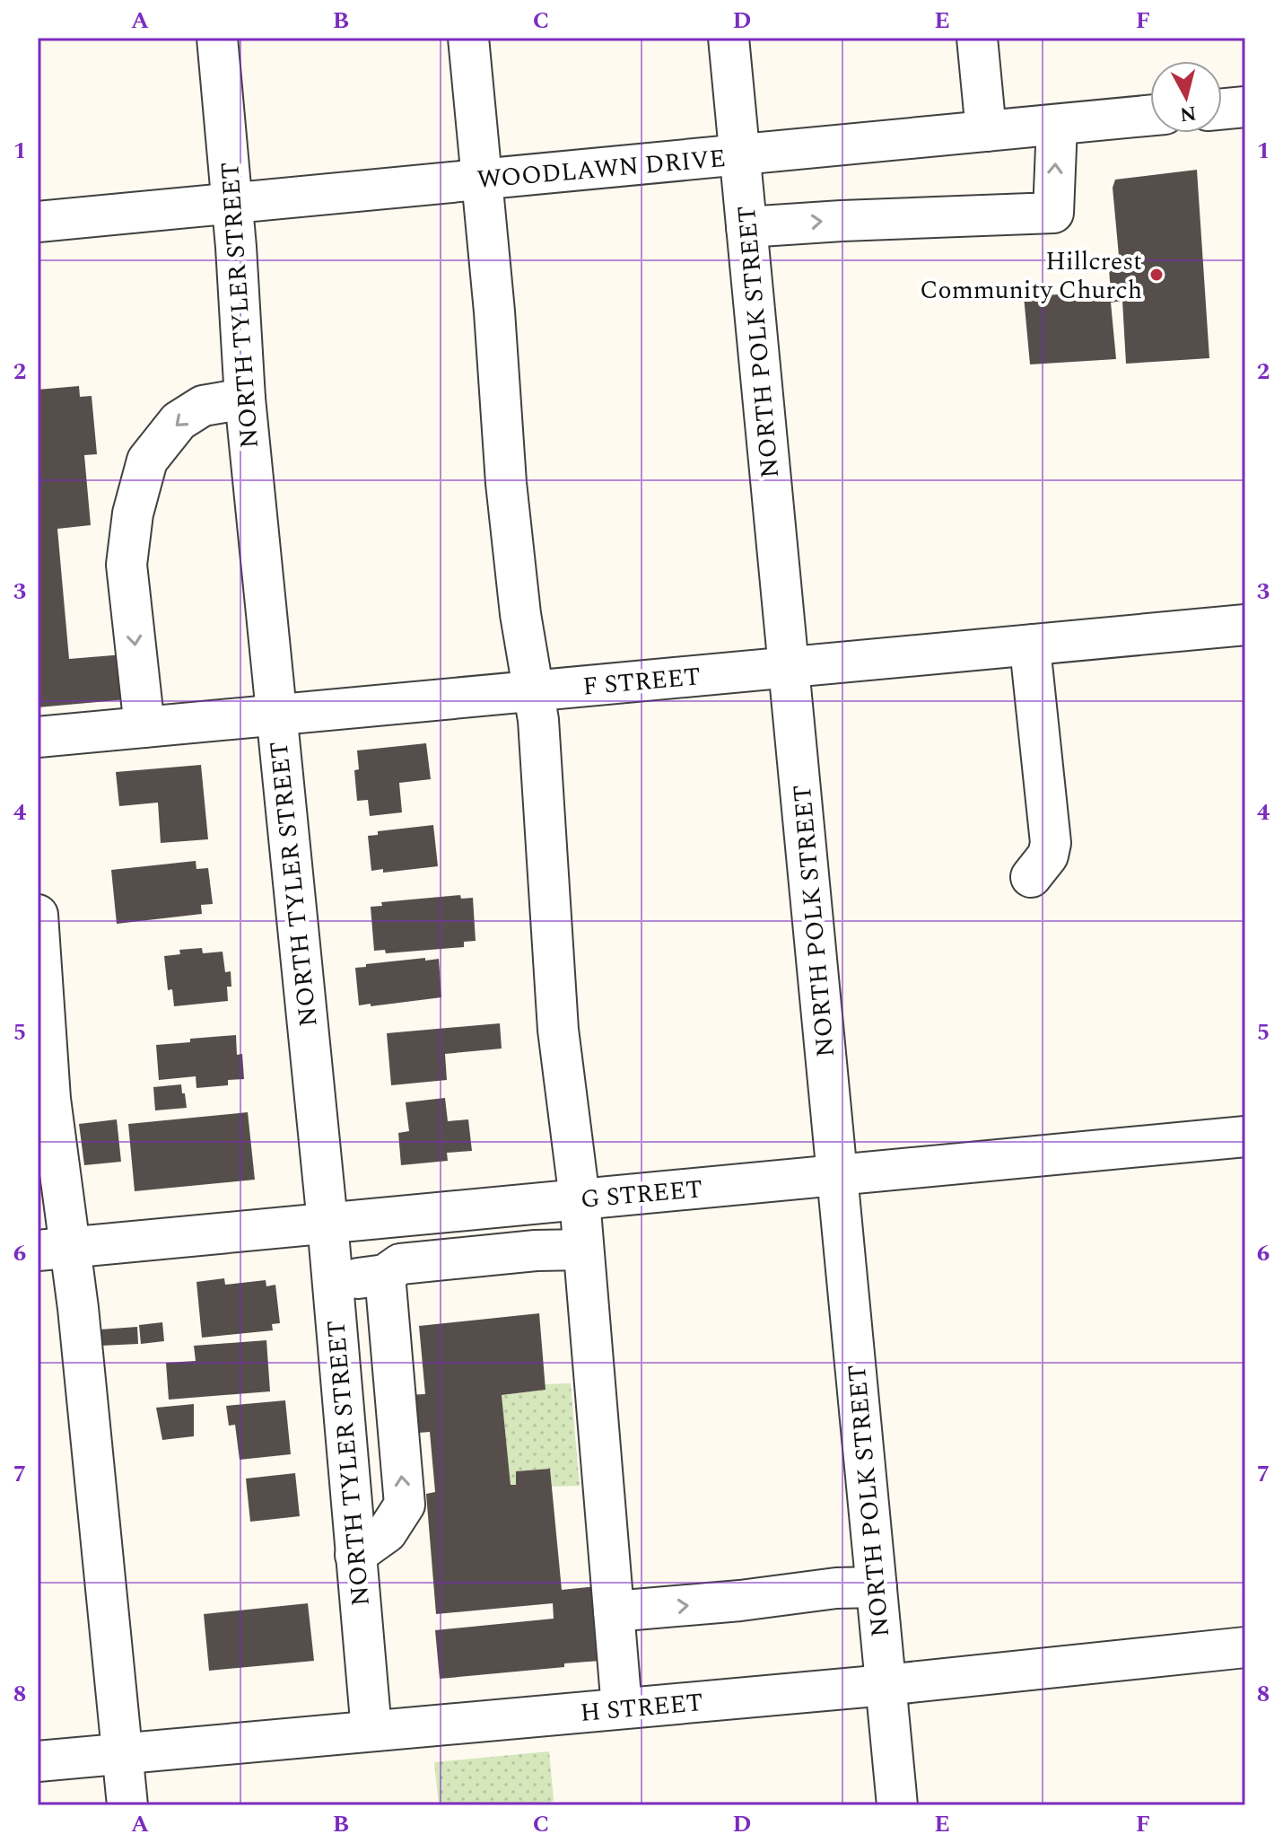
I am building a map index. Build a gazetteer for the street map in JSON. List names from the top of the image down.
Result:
{
  "streets": {
    "street": [
      "WOODLAWN DRIVE",
      "NORTH TYLER STREET",
      "NORTH POLK STREET",
      "F STREET",
      "G STREET",
      "H STREET"
    ]
  },
  "crossings": [
    ["WOODLAWN DRIVE", "NORTH TYLER STREET"],
    ["WOODLAWN DRIVE", "NORTH POLK STREET"],
    ["NORTH TYLER STREET", "F STREET"],
    ["NORTH TYLER STREET", "G STREET"],
    ["NORTH TYLER STREET", "H STREET"],
    ["NORTH POLK STREET", "F STREET"],
    ["NORTH POLK STREET", "G STREET"],
    ["NORTH POLK STREET", "H STREET"]
  ],
  "places": ["Hillcrest Community Church"],
  "north": "bottom",
  "grid": {
    "columns": [
      "A",
      "B",
      "C",
      "D",
      "E",
      "F"
    ],
    "rows": [
      "1",
      "2",
      "3",
      "4",
      "5",
      "6",
      "7",
      "8"
    ]
  }
}
